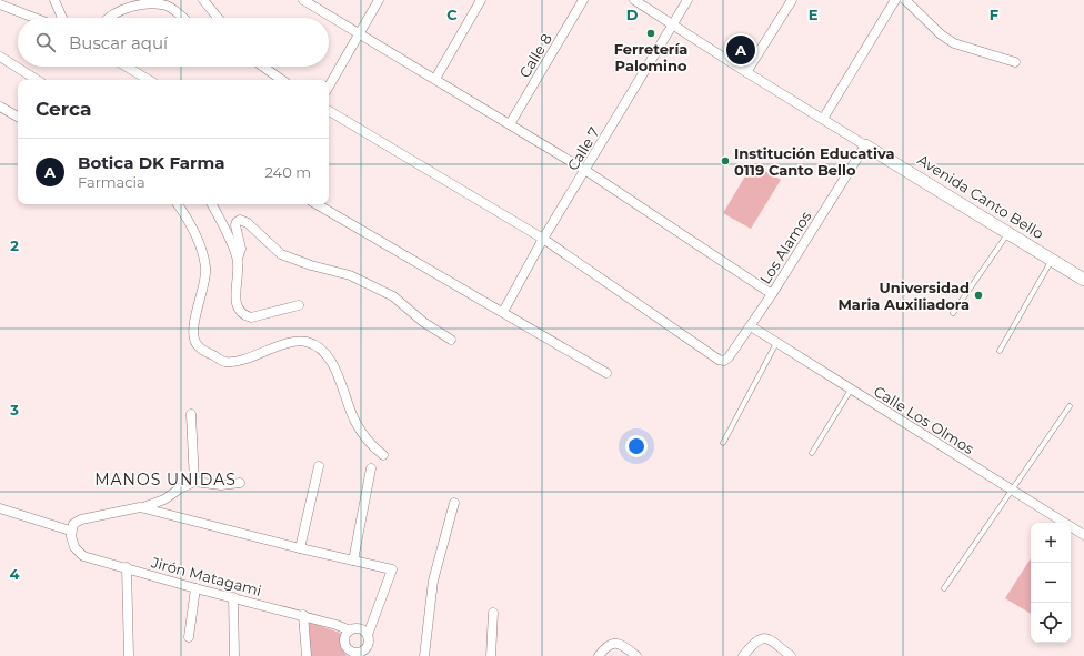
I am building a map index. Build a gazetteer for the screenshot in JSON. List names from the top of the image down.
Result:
{
  "streets": {
    "street": [
      "Calle 8",
      "Calle 7",
      "Avenida Canto Bello",
      "Los Alamos",
      "Calle Los Olmos",
      "Jirón Matagami"
    ]
  },
  "crossings": [
    ["Calle 7", "Avenida Canto Bello"],
    ["Calle 7", "Los Alamos"],
    ["Avenida Canto Bello", "Los Alamos"],
    ["Los Alamos", "Calle Los Olmos"]
  ],
  "districts": ["MANOS UNIDAS"],
  "places": ["Ferretería Palomino", "Institución Educativa 0119 Canto Bello", "Universidad Maria Auxiliadora"],
  "page": {
    "search": "Buscar aquí",
    "pins": "A",
    "heading": "Cerca",
    "list": [
      {
        "mark": "A",
        "name": "Botica DK Farma",
        "note": "Farmacia",
        "value": "240 m"
      }
    ],
    "map_buttons": ["+", "−"]
  },
  "grid": {
    "columns": [
      "C",
      "D",
      "E",
      "F"
    ],
    "rows": ["2", "3", "4"]
  }
}
